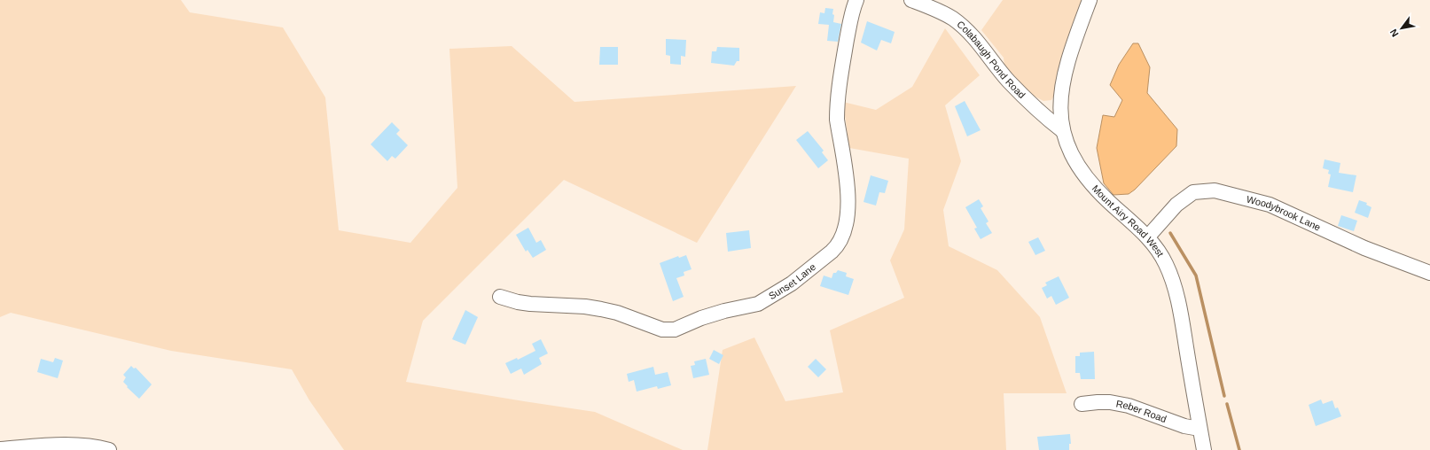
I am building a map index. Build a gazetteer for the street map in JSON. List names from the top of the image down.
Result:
{
  "streets": {
    "street": [
      "Colabaugh Pond Road",
      "Woodybrook Lane",
      "Mount Airy Road West",
      "Sunset Lane",
      "Reber Road"
    ]
  },
  "crossings": [
    ["Colabaugh Pond Road", "Mount Airy Road West"],
    ["Woodybrook Lane", "Mount Airy Road West"],
    ["Mount Airy Road West", "Reber Road"]
  ],
  "north": "bottom left"
}
